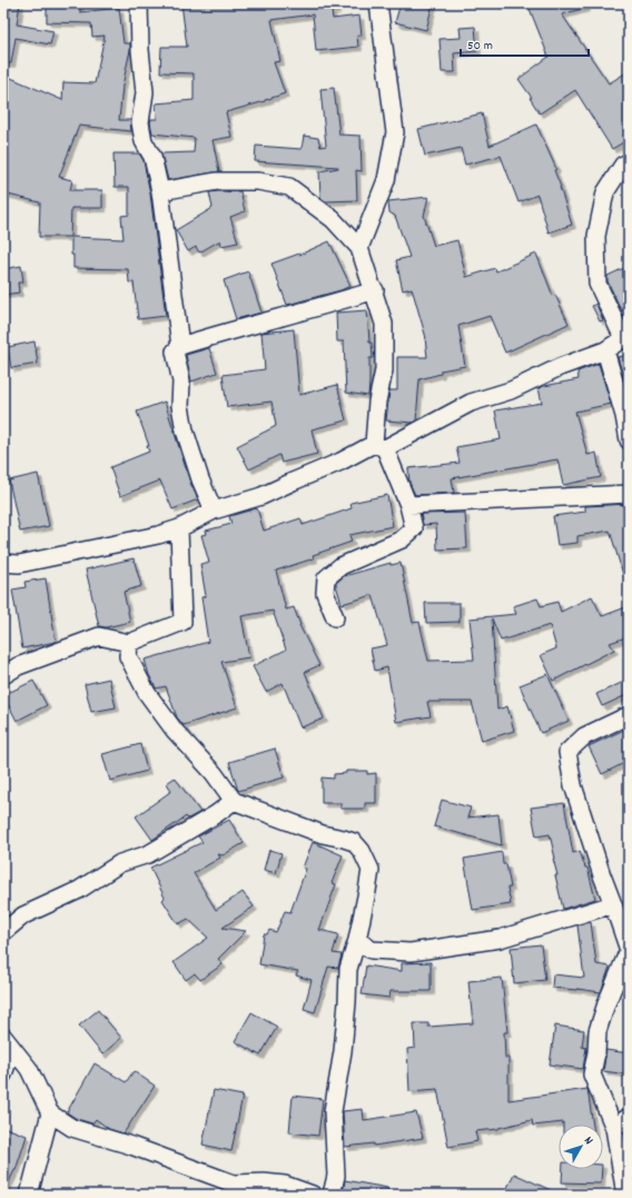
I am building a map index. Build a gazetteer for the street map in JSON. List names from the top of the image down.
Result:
{
  "scale_bar": "50 m",
  "north": "top right"
}
